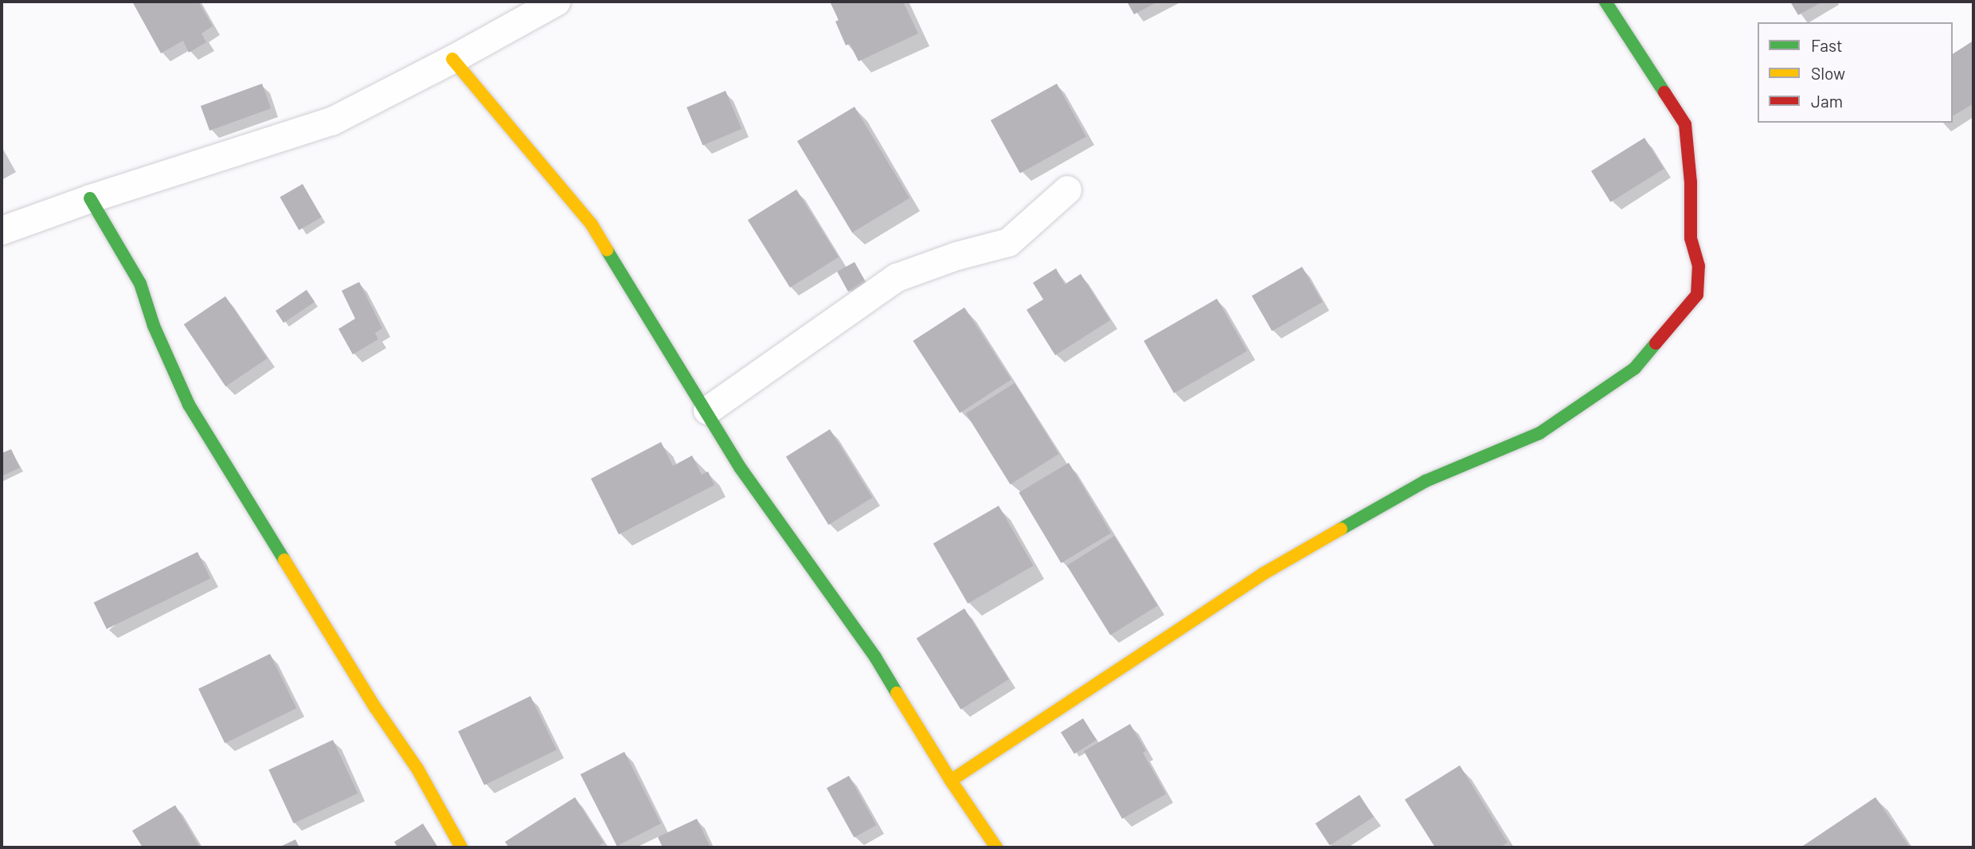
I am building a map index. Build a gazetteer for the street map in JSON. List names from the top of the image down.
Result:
{
  "legend": ["Fast", "Slow", "Jam"]
}
